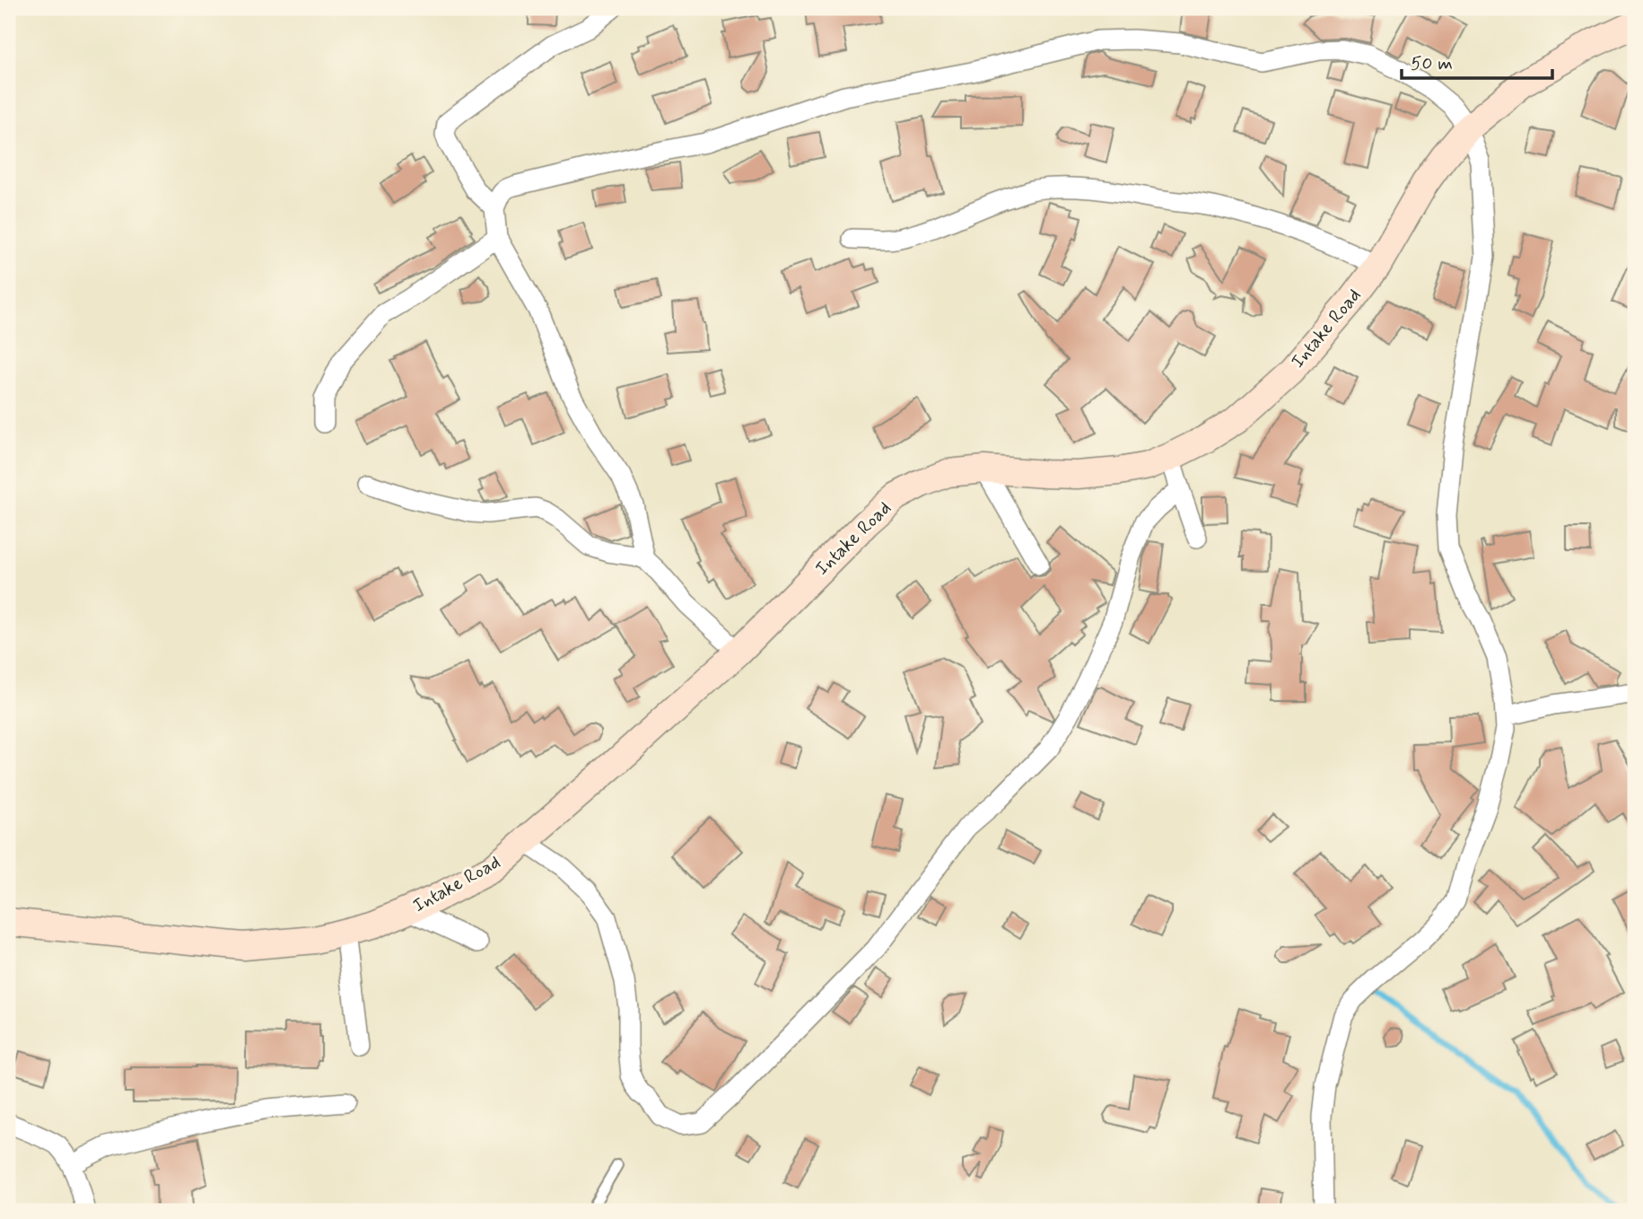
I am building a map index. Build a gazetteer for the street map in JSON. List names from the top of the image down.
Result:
{
  "streets": {
    "street": ["Intake Road"]
  },
  "scale_bar": "50 m"
}
